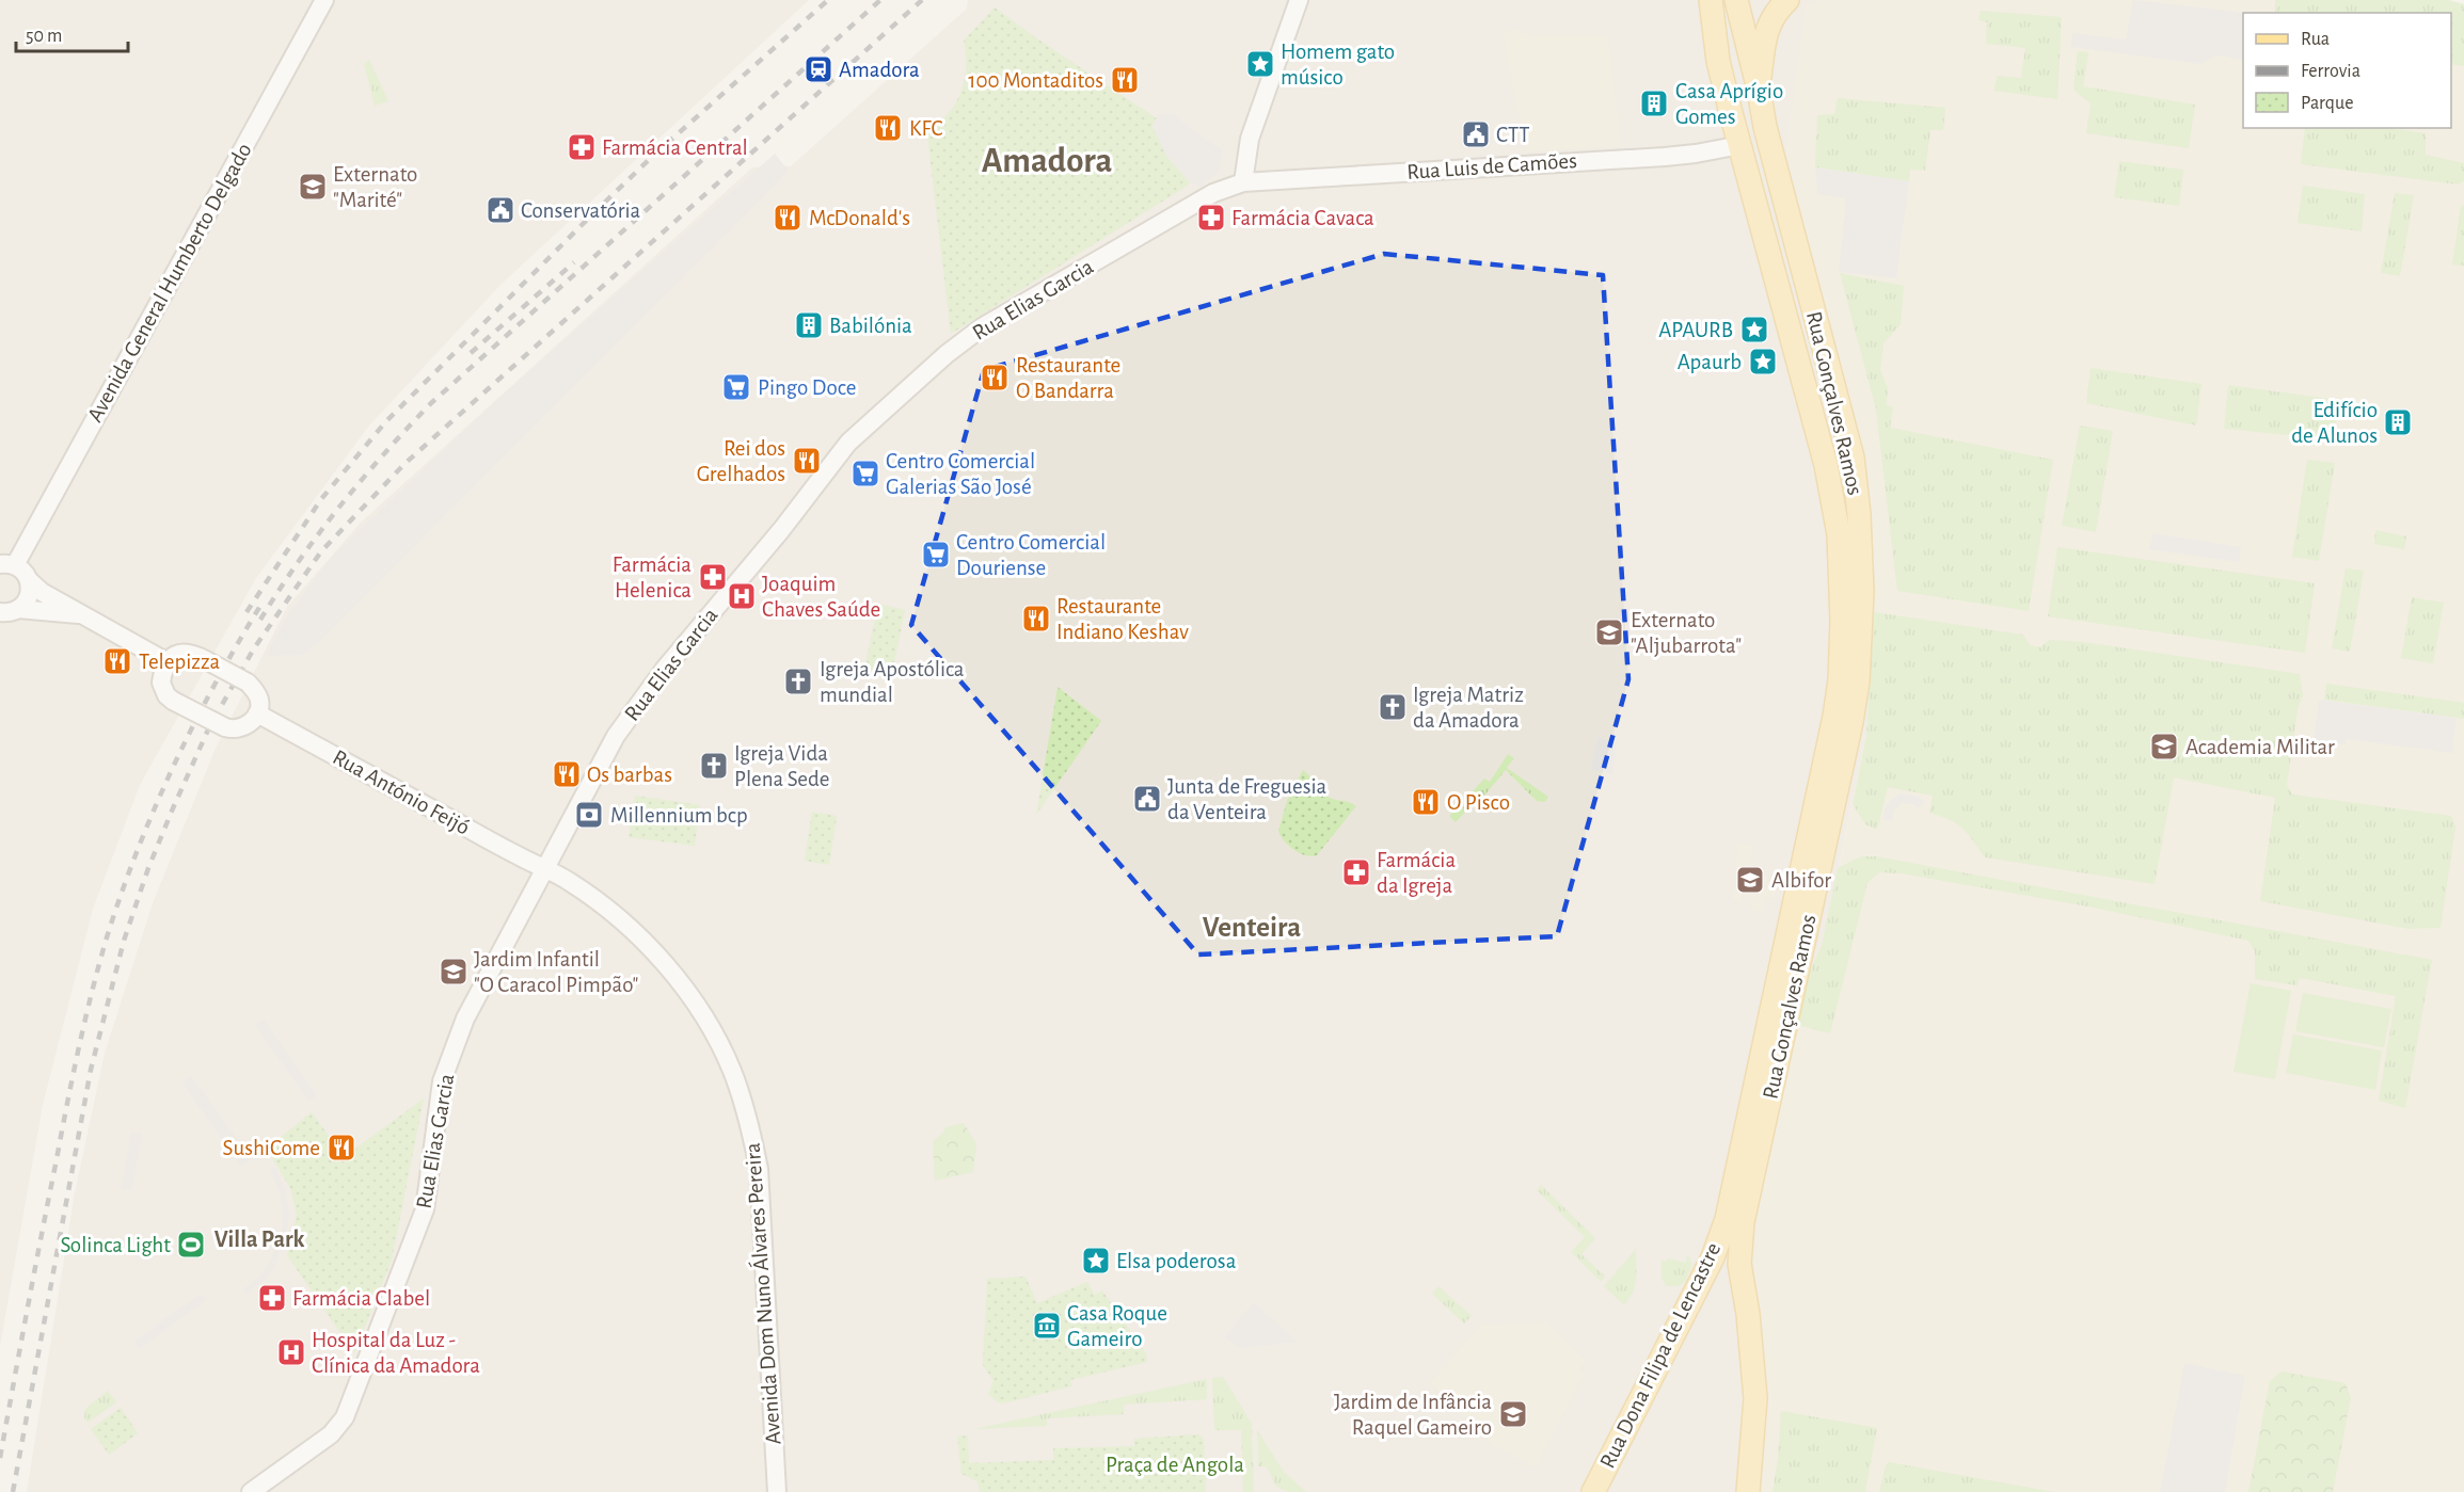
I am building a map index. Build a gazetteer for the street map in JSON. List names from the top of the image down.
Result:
{
  "streets": {
    "main road": ["Rua Gonçalves Ramos", "Rua Dona Filipa de Lencastre"],
    "street": [
      "Rua Luis de Camões",
      "Avenida General Humberto Delgado",
      "Rua Elias Garcia",
      "Rua António Feijó",
      "Avenida Dom Nuno Álvares Pereira"
    ]
  },
  "crossings": [
    ["Rua Luis de Camões", "Rua Elias Garcia"],
    ["Rua Luis de Camões", "Rua Gonçalves Ramos"],
    ["Rua Elias Garcia", "Rua António Feijó"],
    ["Rua Elias Garcia", "Avenida Dom Nuno Álvares Pereira"],
    ["Rua Gonçalves Ramos", "Rua Dona Filipa de Lencastre"],
    ["Rua António Feijó", "Avenida Dom Nuno Álvares Pereira"]
  ],
  "districts": ["Amadora", "Venteira", "Villa Park"],
  "parks": ["Praça de Angola"],
  "places": {
    "place": [
      "Homem gato músico",
      "APAURB",
      "Apaurb",
      "Elsa poderosa"
    ],
    "station": ["Amadora"],
    "restaurant": [
      "100 Montaditos",
      "KFC",
      "McDonald's",
      "Restaurante O Bandarra",
      "Rei dos Grelhados",
      "Restaurante Indiano Keshav",
      "Telepizza",
      "Os barbas",
      "O Pisco",
      "SushiCome"
    ],
    "building": ["Casa Aprígio Gomes", "Babilónia", "Edifício de Alunos"],
    "public building": ["CTT", "Conservatória", "Junta de Freguesia da Venteira"],
    "pharmacy": [
      "Farmácia Central",
      "Farmácia Cavaca",
      "Farmácia Helenica",
      "Farmácia da Igreja",
      "Farmácia Clabel"
    ],
    "school or university": [
      "Externato \"Marité\"",
      "Externato \"Aljubarrota\"",
      "Academia Militar",
      "Albifor",
      "Jardim Infantil \"O Caracol Pimpão\"",
      "Jardim de Infância Raquel Gameiro"
    ],
    "supermarket": ["Pingo Doce", "Centro Comercial Galerias São José", "Centro Comercial Douriense"],
    "hospital": ["Joaquim Chaves Saúde", "Hospital da Luz - Clínica da Amadora"],
    "church": ["Igreja Apostólica mundial", "Igreja Matriz da Amadora", "Igreja Vida Plena Sede"],
    "bank": ["Millennium bcp"],
    "sports": ["Solinca Light"],
    "museum": ["Casa Roque Gameiro"]
  },
  "legend": ["Rua", "Ferrovia", "Parque"],
  "scale_bar": "50 m"
}
